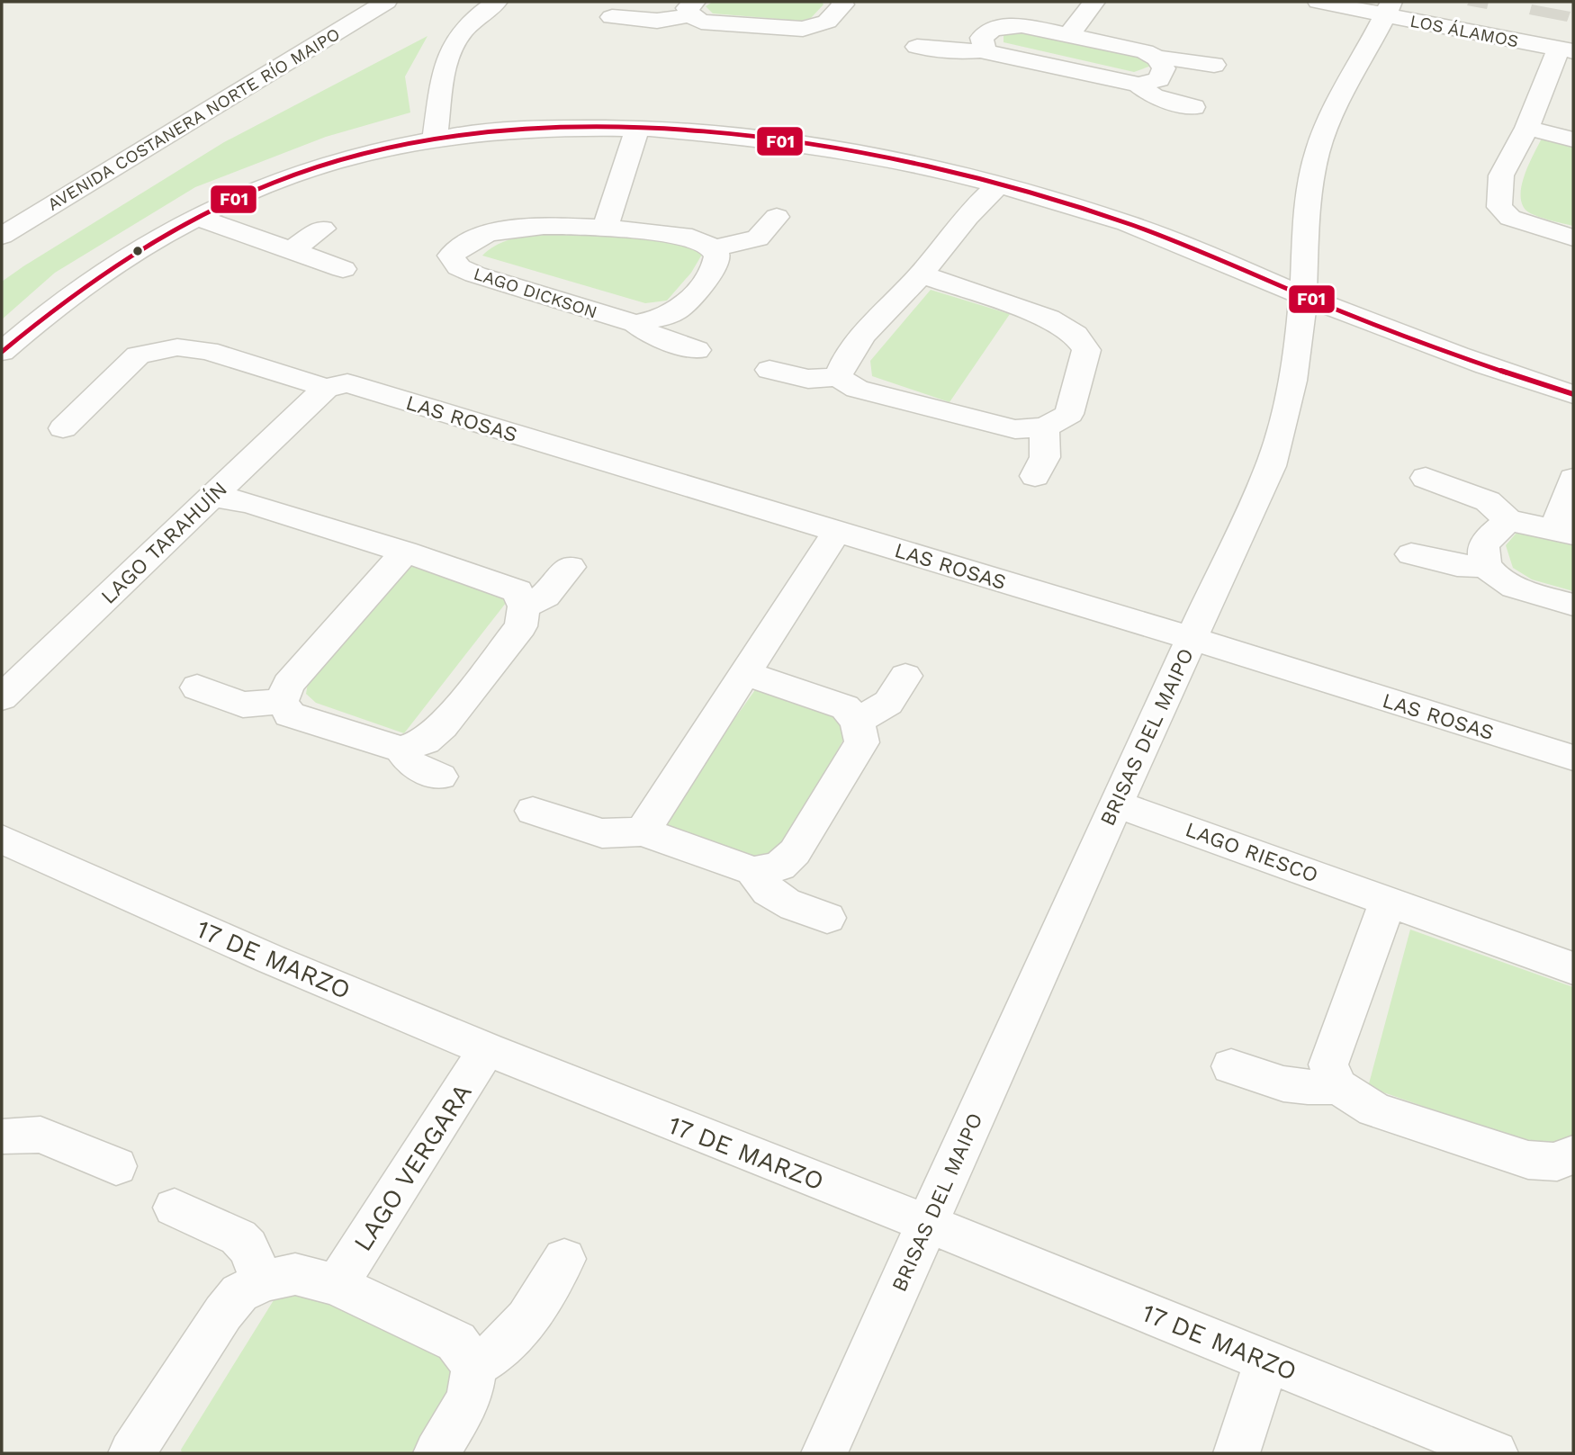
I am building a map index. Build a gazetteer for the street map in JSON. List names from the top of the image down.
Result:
{
  "streets": {
    "street": [
      "LOS ÁLAMOS",
      "AVENIDA COSTANERA NORTE RÍO MAIPO",
      "LAGO DICKSON",
      "LAS ROSAS",
      "LAGO TARAHUÍN",
      "BRISAS DEL MAIPO",
      "LAGO RIESCO",
      "17 DE MARZO",
      "LAGO VERGARA"
    ]
  },
  "crossings": [
    ["LOS ÁLAMOS", "BRISAS DEL MAIPO"],
    ["LAS ROSAS", "LAGO TARAHUÍN"],
    ["LAS ROSAS", "BRISAS DEL MAIPO"],
    ["BRISAS DEL MAIPO", "LAGO RIESCO"],
    ["BRISAS DEL MAIPO", "17 DE MARZO"],
    ["17 DE MARZO", "LAGO VERGARA"]
  ],
  "lines": ["transit line F01"]
}
